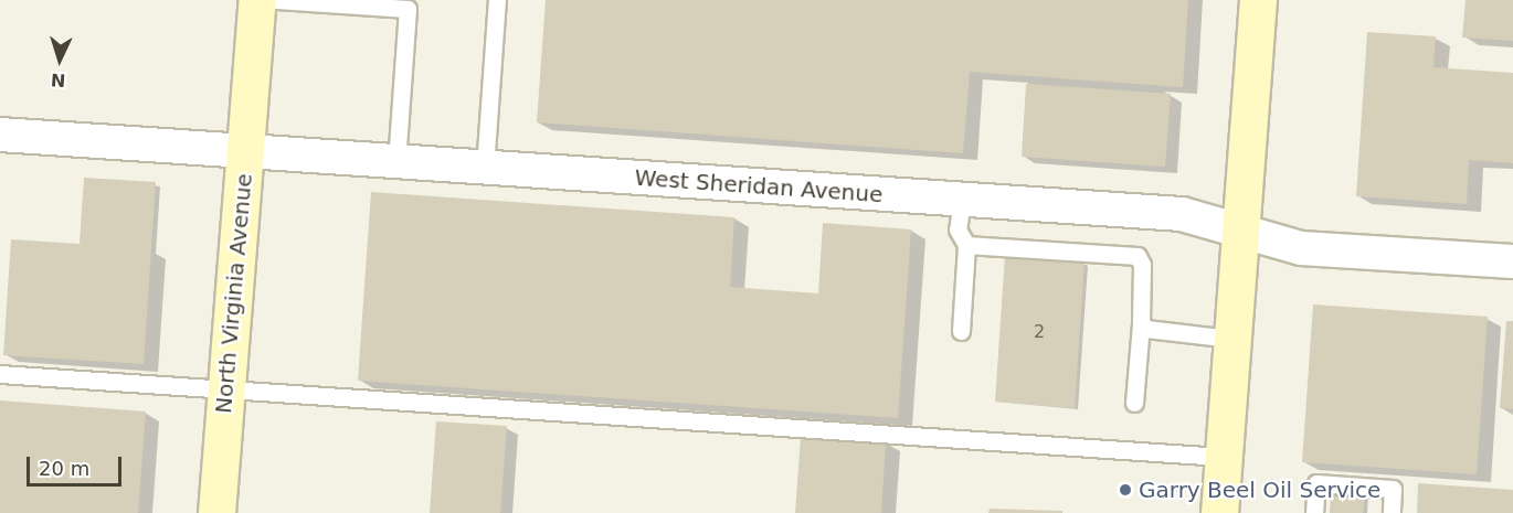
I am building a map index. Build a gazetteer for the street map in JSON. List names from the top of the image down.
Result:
{
  "streets": {
    "main road": ["North Virginia Avenue"],
    "street": ["West Sheridan Avenue"]
  },
  "crossings": [
    ["West Sheridan Avenue", "North Virginia Avenue"]
  ],
  "places": ["Garry Beel Oil Service"],
  "house_numbers": ["2"],
  "scale_bar": "20 m",
  "north": "bottom"
}
